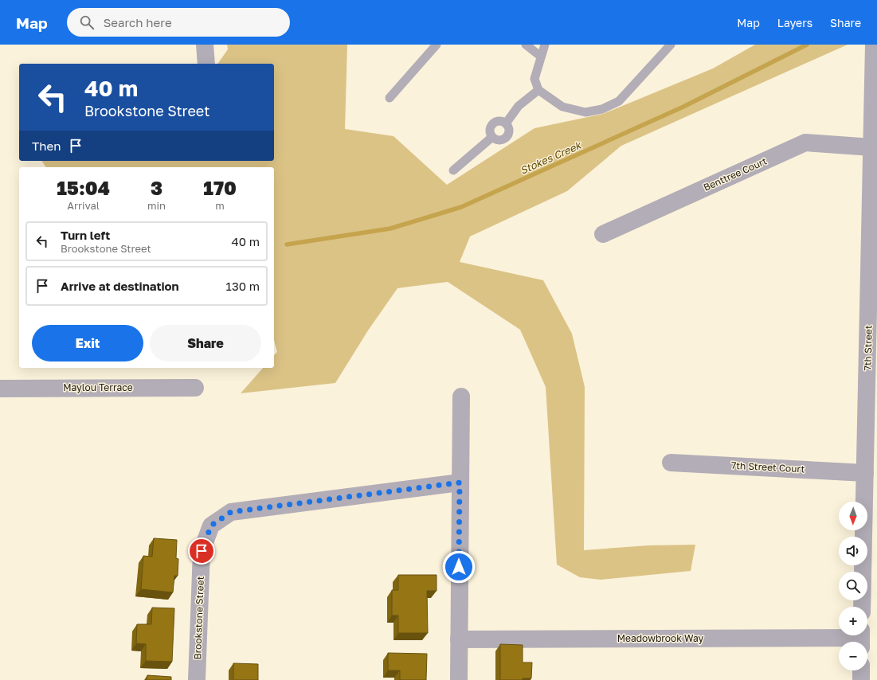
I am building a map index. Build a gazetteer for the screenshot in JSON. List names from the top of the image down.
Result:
{
  "streets": {
    "street": [
      "Benttree Court",
      "7th Street",
      "Maylou Terrace",
      "7th Street Court",
      "Brookstone Street",
      "Meadowbrook Way"
    ]
  },
  "crossings": [
    ["Benttree Court", "7th Street"],
    ["7th Street", "7th Street Court"]
  ],
  "water": ["Stokes Creek"],
  "north": "bottom",
  "page": {
    "header": "Map",
    "search": "Search here",
    "nav": ["Map", "Layers", "Share"],
    "turn": ["40 m", "Brookstone Street"],
    "then": "Then",
    "eta": [
      "15:04",
      "Arrival",
      "3",
      "min",
      "170",
      "m"
    ],
    "list": [
      {
        "name": "Turn left",
        "note": "Brookstone Street",
        "value": "40 m"
      },
      {
        "name": "Arrive at destination",
        "value": "130 m"
      }
    ],
    "buttons": ["Exit", "Share"],
    "map_buttons": ["+", "−"]
  }
}
